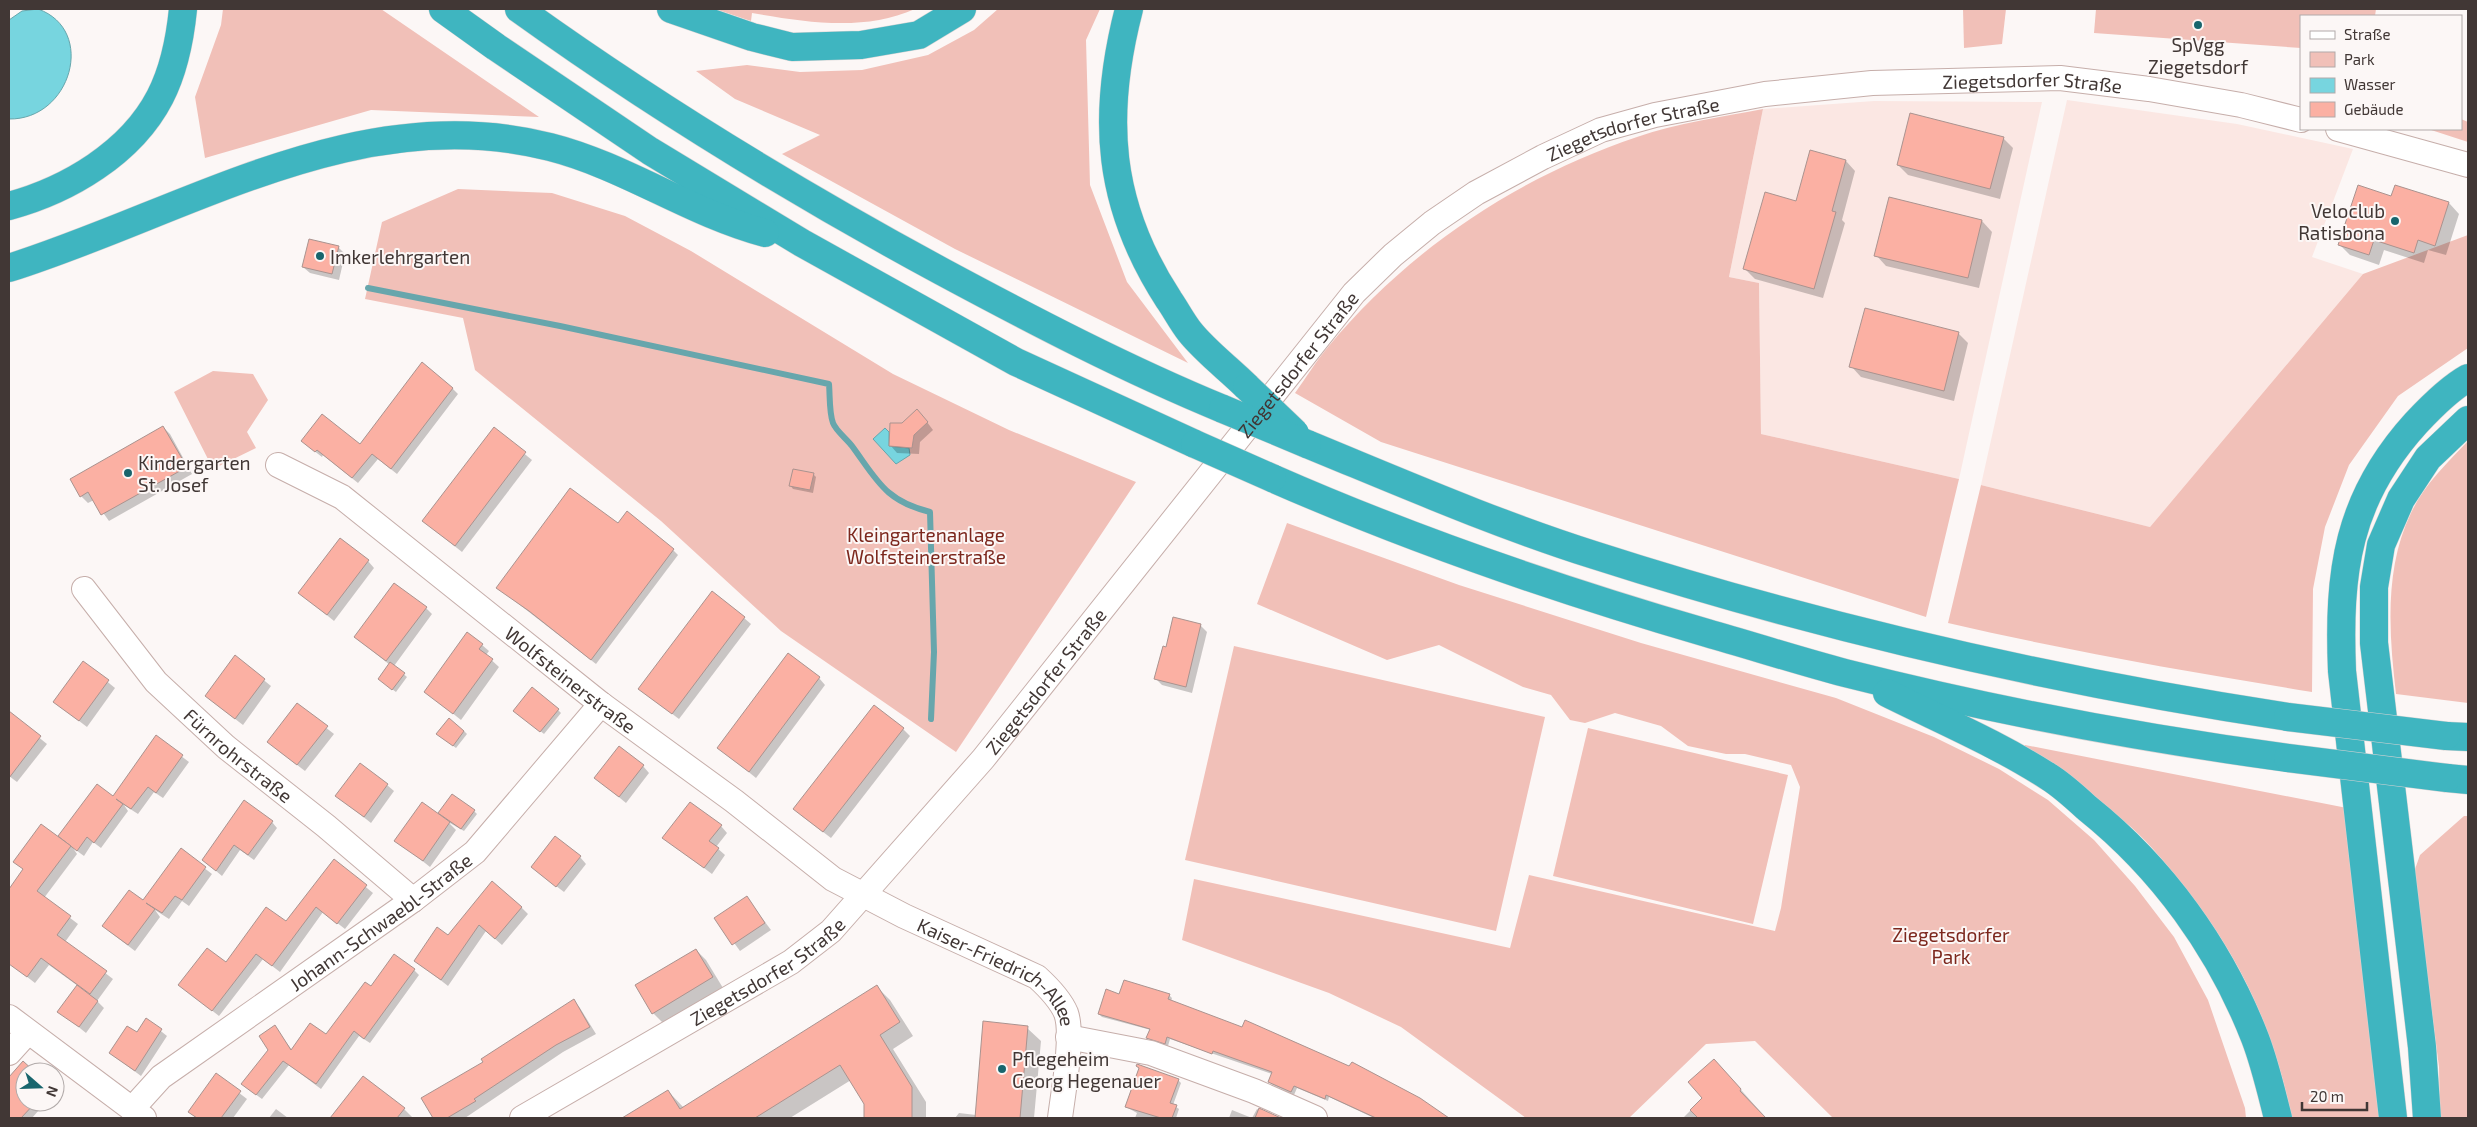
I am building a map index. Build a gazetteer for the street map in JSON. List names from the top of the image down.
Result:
{
  "streets": {
    "street": [
      "Ziegetsdorfer Straße",
      "Wolfsteinerstraße",
      "Fürnrohrstraße",
      "Johann-Schwaebl-Straße",
      "Kaiser-Friedrich-Allee"
    ]
  },
  "crossings": [
    ["Ziegetsdorfer Straße", "Wolfsteinerstraße"],
    ["Ziegetsdorfer Straße", "Kaiser-Friedrich-Allee"],
    ["Wolfsteinerstraße", "Johann-Schwaebl-Straße"],
    ["Wolfsteinerstraße", "Kaiser-Friedrich-Allee"],
    ["Fürnrohrstraße", "Johann-Schwaebl-Straße"]
  ],
  "parks": ["Kleingartenanlage Wolfsteinerstraße", "Ziegetsdorfer Park"],
  "places": [
    "SpVgg Ziegetsdorf",
    "Veloclub Ratisbona",
    "Imkerlehrgarten",
    "Kindergarten St. Josef",
    "Pflegeheim Georg Hegenauer"
  ],
  "legend": [
    "Straße",
    "Park",
    "Wasser",
    "Gebäude"
  ],
  "scale_bar": "20 m",
  "north": "right"
}
